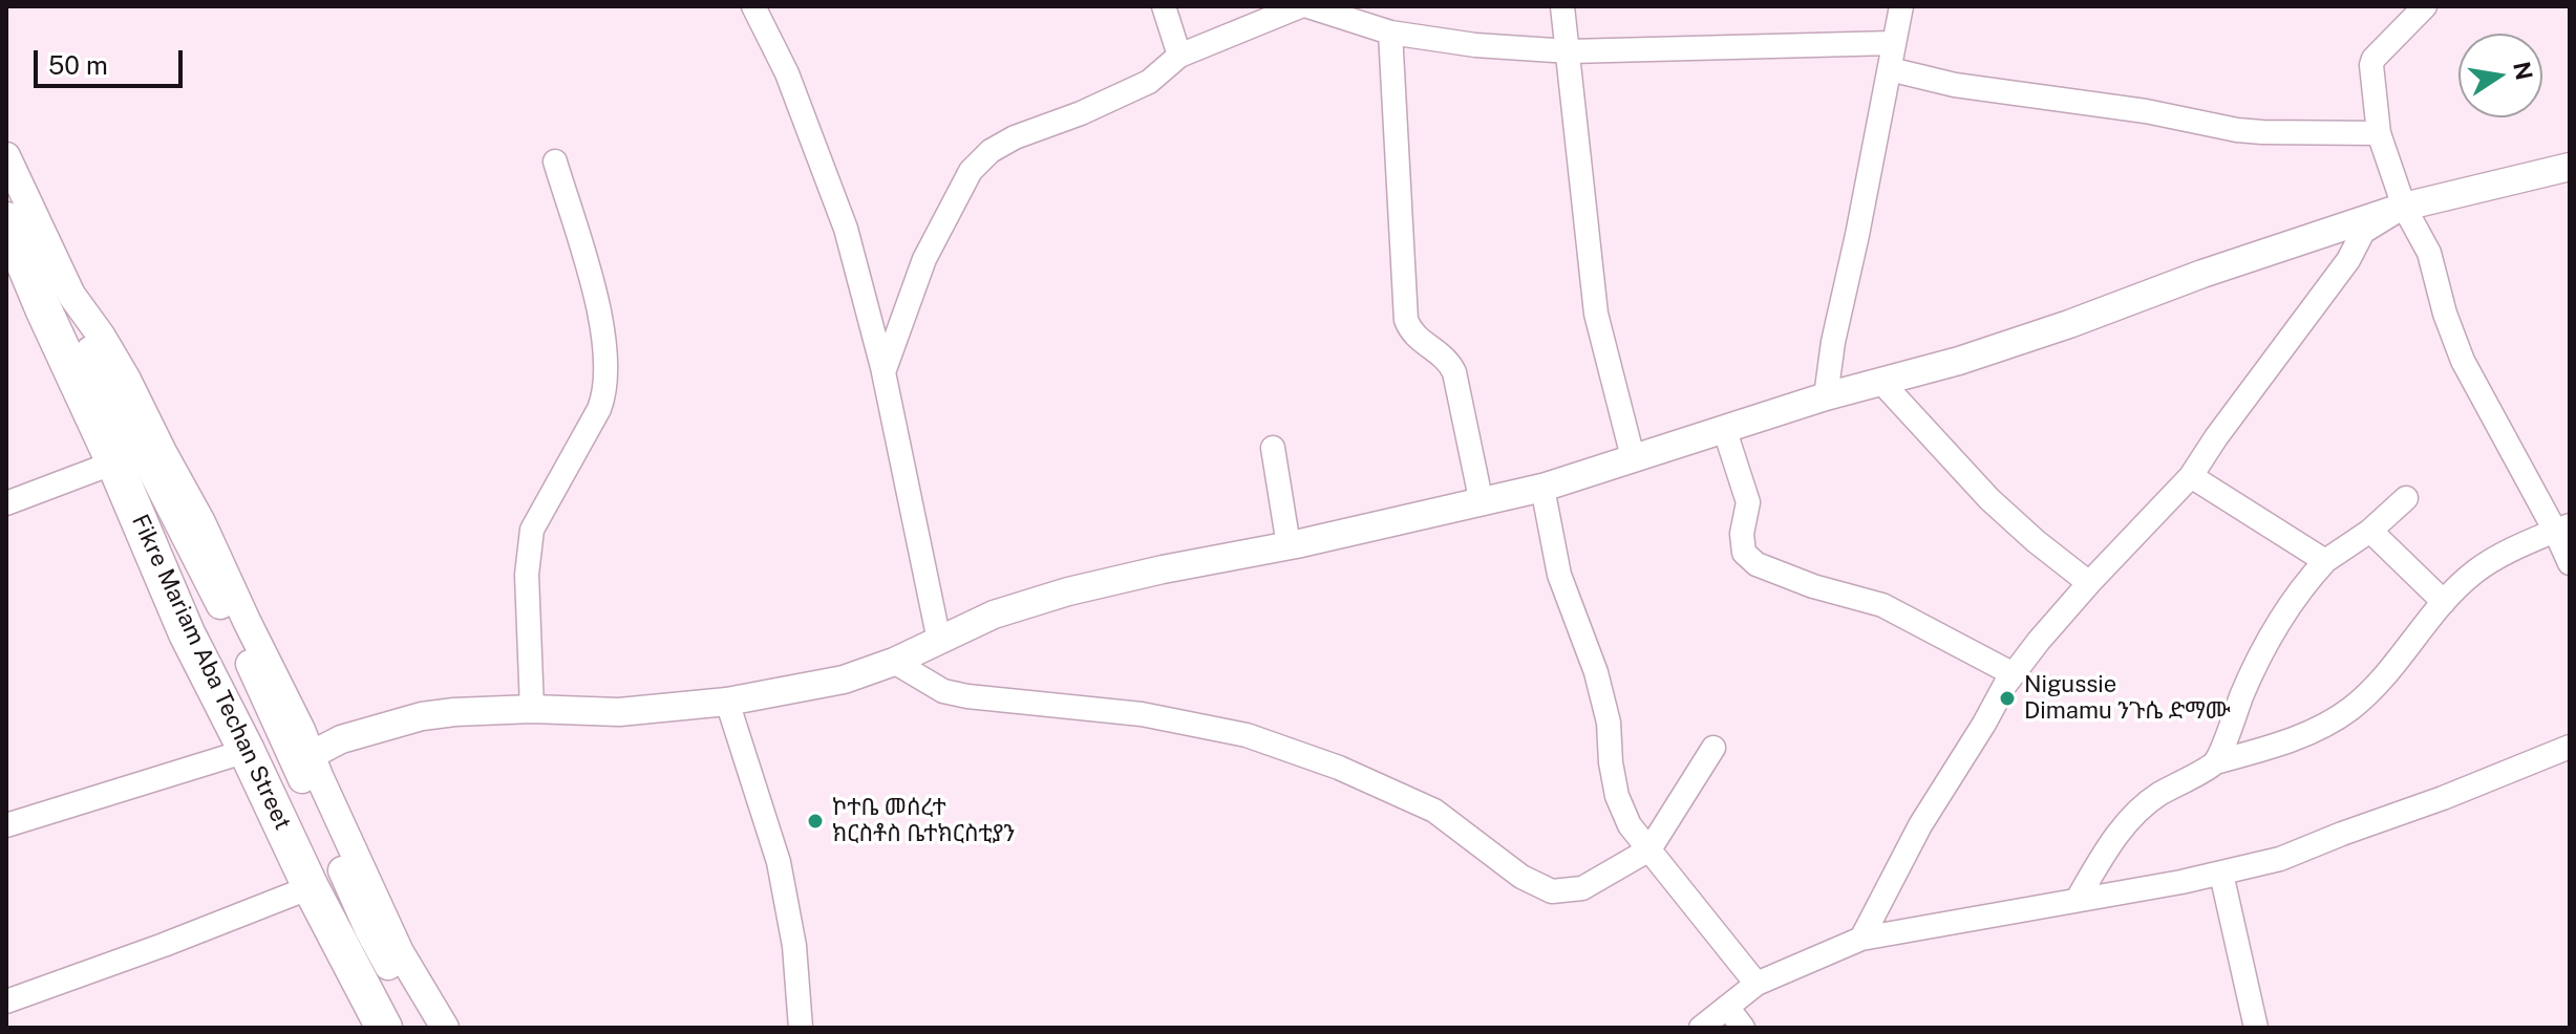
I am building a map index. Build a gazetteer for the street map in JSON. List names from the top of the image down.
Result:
{
  "streets": {
    "main road": ["Fikre Mariam Aba Techan Street"]
  },
  "places": ["Nigussie Dimamu ንጉሴ ድማሙ", "ኮተቤ መሰረተ ክርስቶስ ቤተክርስቲያን"],
  "scale_bar": "50 m",
  "north": "right"
}
